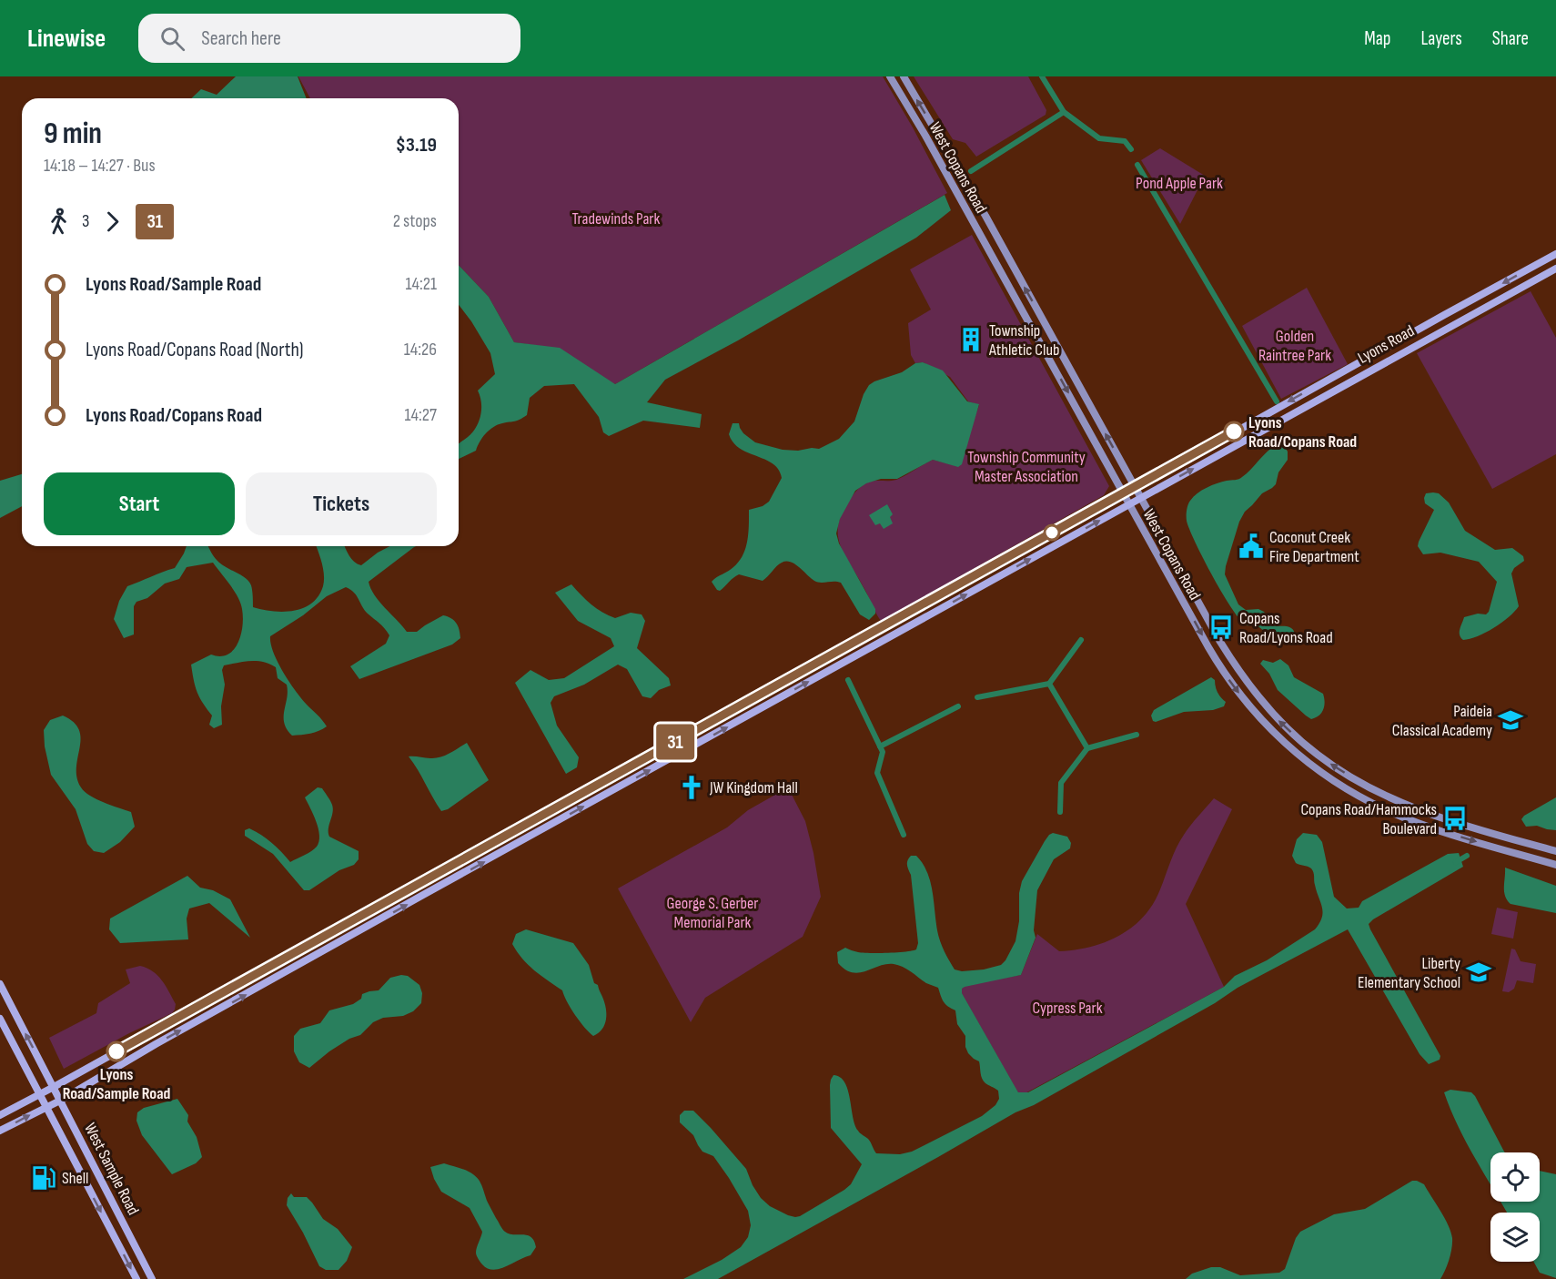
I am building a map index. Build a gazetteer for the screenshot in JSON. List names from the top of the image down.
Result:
{
  "streets": {
    "main road": ["West Copans Road", "Lyons Road", "West Sample Road"]
  },
  "crossings": [
    ["West Copans Road", "Lyons Road"],
    ["Lyons Road", "West Sample Road"]
  ],
  "parks": [
    "Pond Apple Park",
    "Tradewinds Park",
    "Golden Raintree Park",
    "Township Community Master Association",
    "George S. Gerber Memorial Park",
    "Cypress Park"
  ],
  "places": {
    "building": ["Township Athletic Club"],
    "other": ["Lyons Road/Copans Road", "Lyons Road/Sample Road"],
    "public building": ["Coconut Creek Fire Department"],
    "bus stop": ["Copans Road/Lyons Road", "Copans Road/Hammocks Boulevard"],
    "school or university": ["Paideia Classical Academy", "Liberty Elementary School"],
    "church": ["JW Kingdom Hall"],
    "fuel station": ["Shell"]
  },
  "lines": ["bus line 31"],
  "page": {
    "header": "Linewise",
    "search": "Search here",
    "nav": ["Map", "Layers", "Share"],
    "on_map": "31",
    "heading": ["9 min", "14:18 – 14:27 · Bus", "$3.19"],
    "legs": ["3", "31", "2 stops"],
    "list": [
      {
        "name": "Lyons Road/Sample Road",
        "value": "14:21"
      },
      {
        "name": "Lyons Road/Copans Road (North)",
        "value": "14:26"
      },
      {
        "name": "Lyons Road/Copans Road",
        "value": "14:27"
      }
    ],
    "buttons": ["Start", "Tickets"]
  }
}
